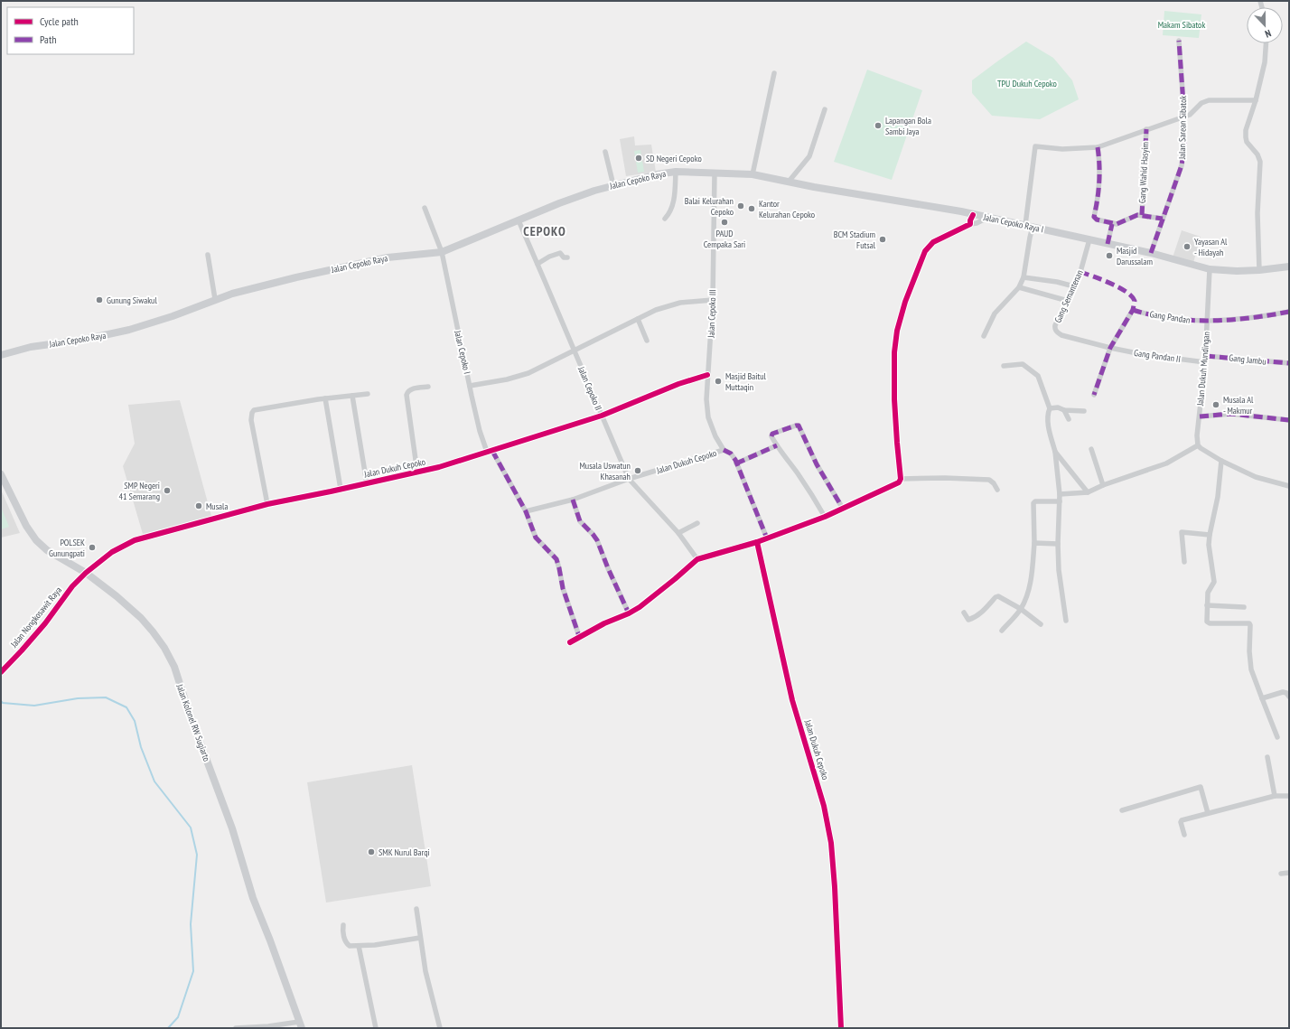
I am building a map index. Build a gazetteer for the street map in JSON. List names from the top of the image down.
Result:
{
  "streets": {
    "main road": ["Jalan Cepoko Raya", "Jalan Cepoko Raya I", "Jalan Kolonel RW Sugiarto"],
    "street": [
      "Jalan Sarean Sibatok",
      "Gang Wahid Hasyim",
      "Gang Semantenan",
      "Jalan Cepoko III",
      "Gang Pandan",
      "Jalan Cepoko I",
      "Gang Pandan II",
      "Gang Jambu",
      "Jalan Dukuh Mundingan",
      "Jalan Cepoko II",
      "Jalan Dukuh Cepoko",
      "Jalan Nongkosawit Raya"
    ]
  },
  "crossings": [
    ["Jalan Sarean Sibatok", "Jalan Cepoko Raya I"],
    ["Jalan Cepoko Raya", "Jalan Cepoko Raya I"],
    ["Jalan Cepoko Raya", "Jalan Cepoko III"],
    ["Jalan Cepoko Raya", "Jalan Cepoko I"],
    ["Jalan Cepoko Raya", "Jalan Cepoko II"],
    ["Jalan Cepoko Raya I", "Gang Semantenan"],
    ["Jalan Cepoko Raya I", "Jalan Cepoko III"],
    ["Jalan Cepoko Raya I", "Jalan Dukuh Mundingan"],
    ["Gang Semantenan", "Gang Pandan"],
    ["Gang Semantenan", "Gang Pandan II"],
    ["Jalan Cepoko III", "Jalan Dukuh Cepoko"],
    ["Gang Pandan", "Gang Pandan II"],
    ["Gang Pandan", "Jalan Dukuh Mundingan"],
    ["Jalan Cepoko I", "Jalan Dukuh Cepoko"],
    ["Gang Pandan II", "Jalan Dukuh Mundingan"],
    ["Gang Jambu", "Jalan Dukuh Mundingan"],
    ["Jalan Cepoko II", "Jalan Dukuh Cepoko"],
    ["Jalan Dukuh Cepoko", "Jalan Nongkosawit Raya"],
    ["Jalan Dukuh Cepoko", "Jalan Kolonel RW Sugiarto"],
    ["Jalan Nongkosawit Raya", "Jalan Kolonel RW Sugiarto"]
  ],
  "districts": ["CEPOKO"],
  "parks": ["Makam Sibatok", "TPU Dukuh Cepoko"],
  "places": [
    "Lapangan Bola Sambi Jaya",
    "SD Negeri Cepoko",
    "Balai Kelurahan Cepoko",
    "Kantor Kelurahan Cepoko",
    "PAUD Cempaka Sari",
    "BCM Stadium Futsal",
    "Yayasan Al - Hidayah",
    "Masjid Darussalam",
    "Gunung Siwakul",
    "Masjid Baitul Muttaqin",
    "Musala Al - Makmur",
    "Musala Uswatun Khasanah",
    "SMP Negeri 41 Semarang",
    "Musala",
    "POLSEK Gunungpati",
    "SMK Nurul Barqi"
  ],
  "legend": ["Cycle path", "Path"],
  "north": "bottom"
}
